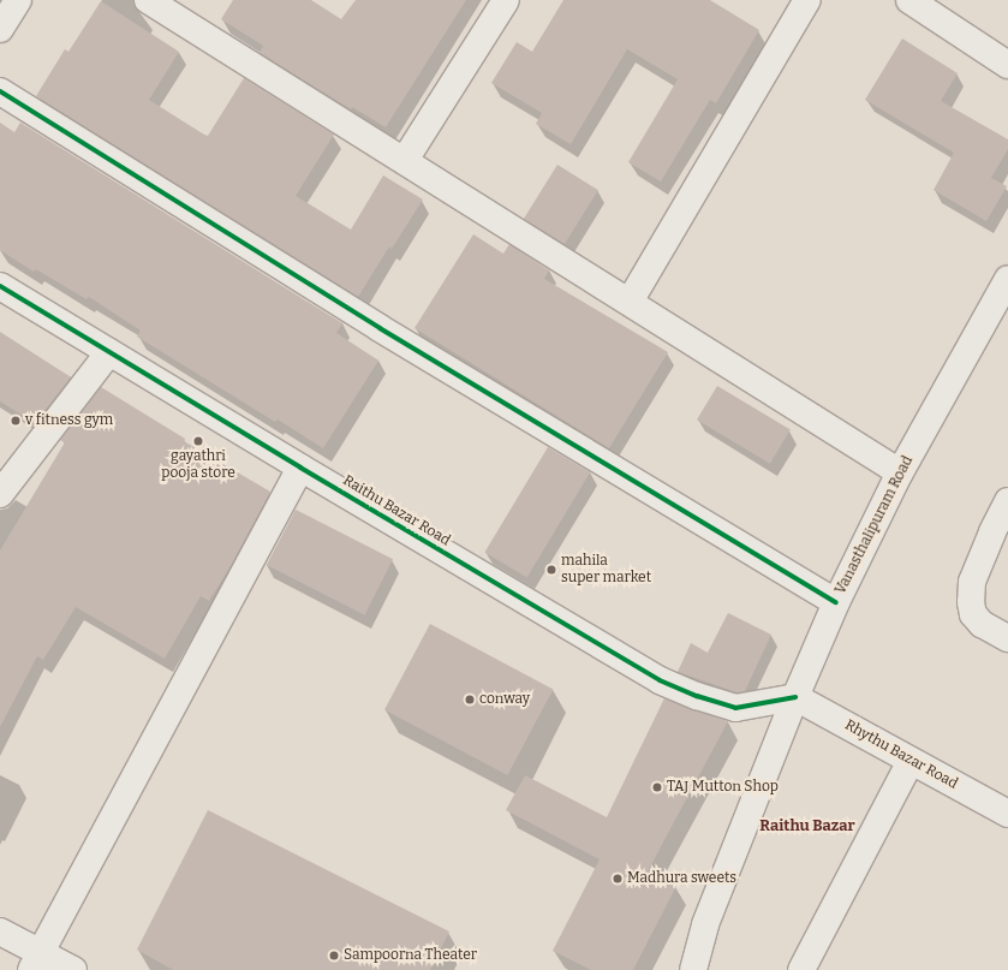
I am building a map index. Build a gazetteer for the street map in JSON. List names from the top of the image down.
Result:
{
  "streets": {
    "street": ["Raithu Bazar Road", "Vanasthalipuram Road", "Rhythu Bazar Road"]
  },
  "crossings": [
    ["Raithu Bazar Road", "Vanasthalipuram Road"],
    ["Raithu Bazar Road", "Rhythu Bazar Road"],
    ["Vanasthalipuram Road", "Rhythu Bazar Road"]
  ],
  "districts": ["Raithu Bazar"],
  "places": [
    "v fitness gym",
    "gayathri pooja store",
    "mahila super market",
    "conway",
    "TAJ Mutton Shop",
    "Madhura sweets",
    "Sampoorna Theater"
  ]
}
